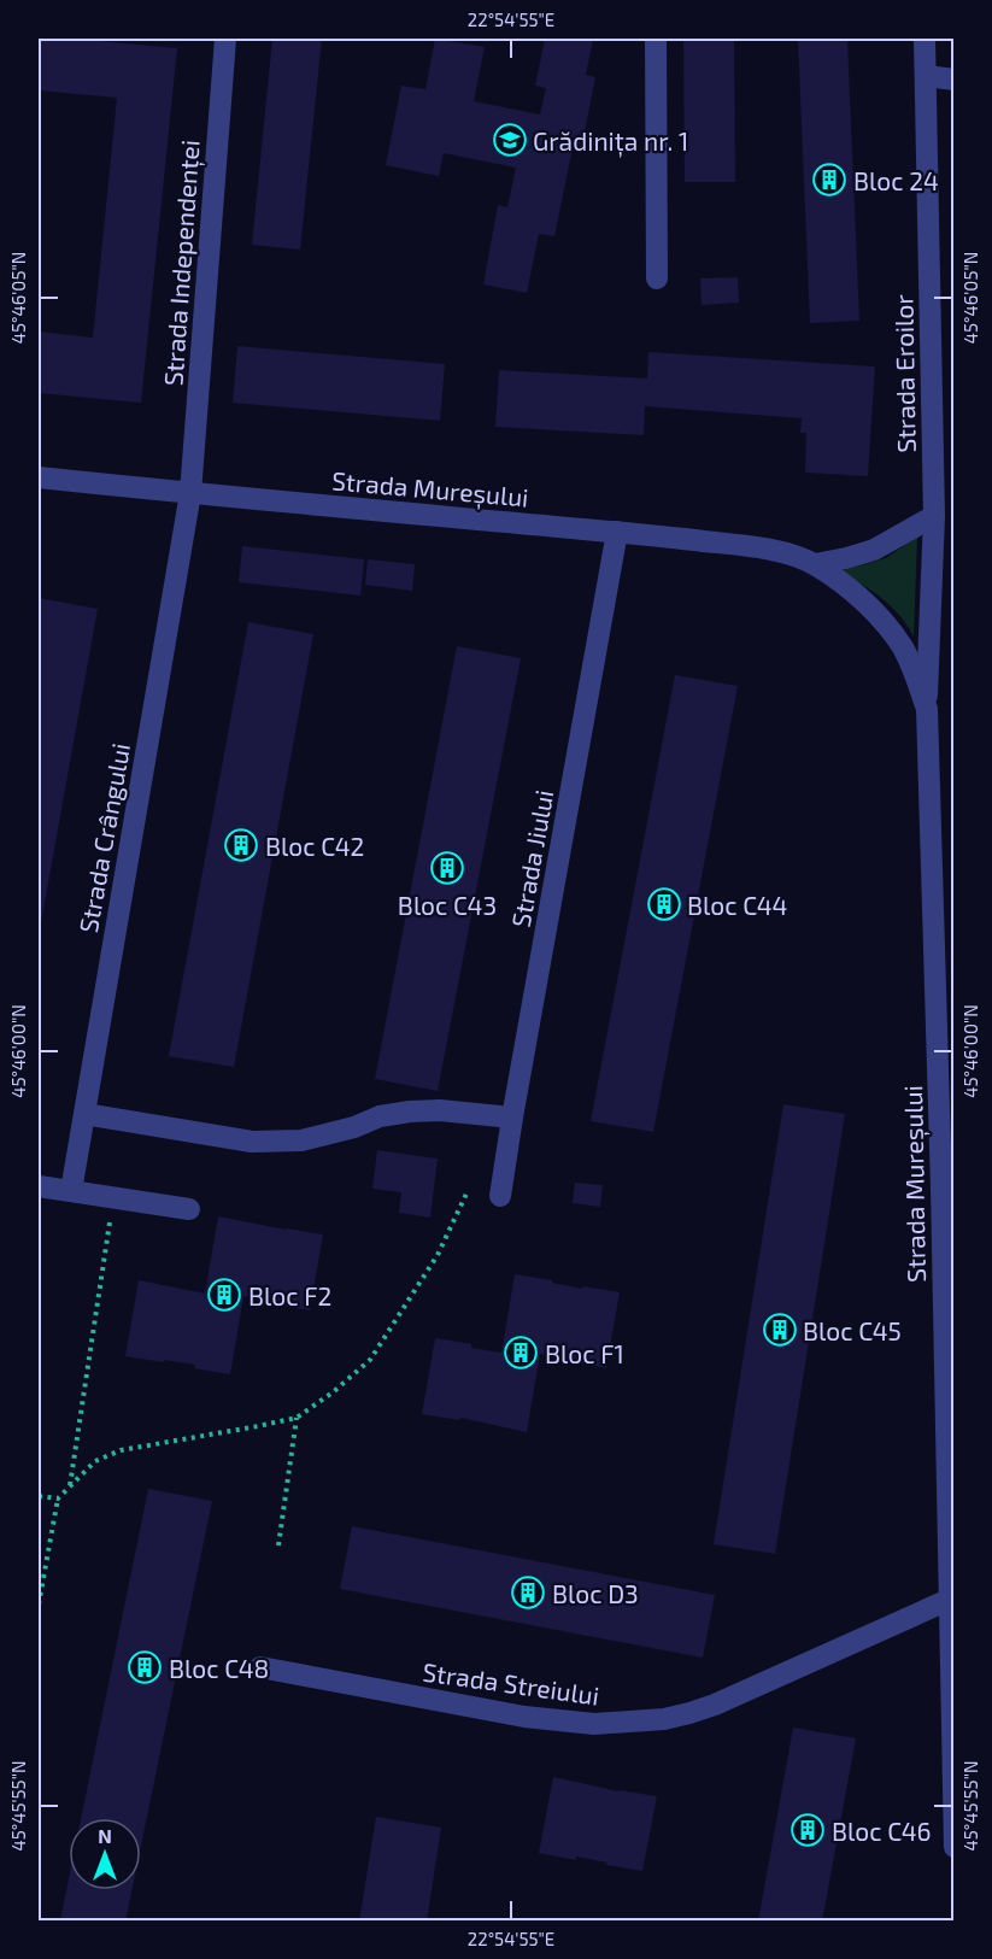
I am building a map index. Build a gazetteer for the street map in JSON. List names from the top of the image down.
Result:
{
  "streets": {
    "street": [
      "Strada Independenței",
      "Strada Eroilor",
      "Strada Mureșului",
      "Strada Crângului",
      "Strada Jiului",
      "Strada Streiului"
    ]
  },
  "crossings": [
    ["Strada Independenței", "Strada Mureșului"],
    ["Strada Independenței", "Strada Crângului"],
    ["Strada Eroilor", "Strada Mureșului"],
    ["Strada Mureșului", "Strada Crângului"],
    ["Strada Mureșului", "Strada Jiului"],
    ["Strada Mureșului", "Strada Streiului"]
  ],
  "places": {
    "school or university": ["Grădinița nr. 1"],
    "building": [
      "Bloc 24",
      "Bloc C42",
      "Bloc C43",
      "Bloc C44",
      "Bloc F2",
      "Bloc C45",
      "Bloc F1",
      "Bloc D3",
      "Bloc C48",
      "Bloc C46"
    ]
  },
  "north": "top",
  "coordinates": [
    "22°54'55\"E",
    "45°46'05\"N",
    "45°46'00\"N",
    "45°45'55\"N"
  ]
}
